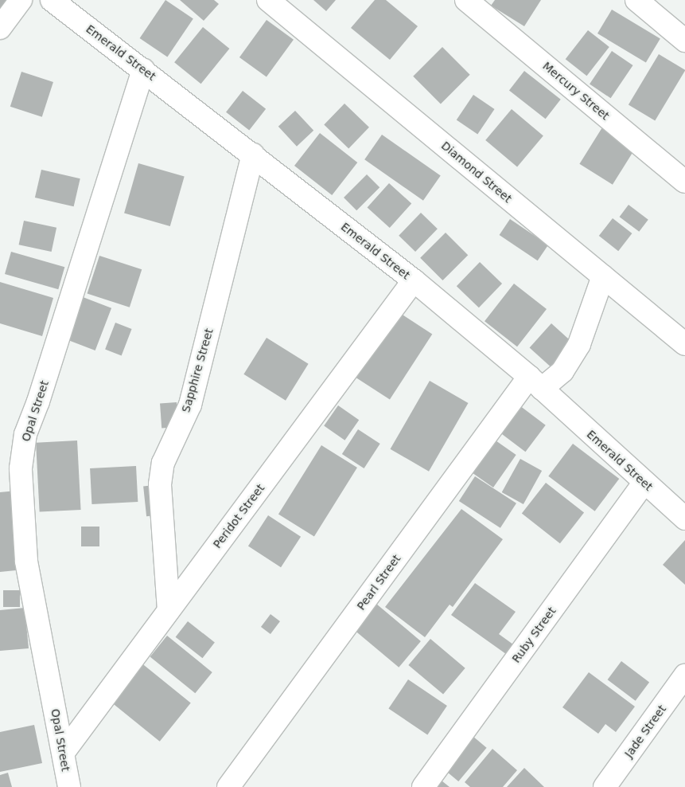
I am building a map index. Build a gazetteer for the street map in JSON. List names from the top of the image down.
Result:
{
  "streets": {
    "street": [
      "Emerald Street",
      "Mercury Street",
      "Diamond Street",
      "Sapphire Street",
      "Opal Street",
      "Peridot Street",
      "Pearl Street",
      "Ruby Street",
      "Jade Street"
    ]
  },
  "crossings": [
    ["Emerald Street", "Sapphire Street"],
    ["Emerald Street", "Opal Street"],
    ["Emerald Street", "Peridot Street"],
    ["Emerald Street", "Pearl Street"],
    ["Emerald Street", "Ruby Street"],
    ["Diamond Street", "Pearl Street"],
    ["Sapphire Street", "Peridot Street"],
    ["Opal Street", "Peridot Street"]
  ]
}
